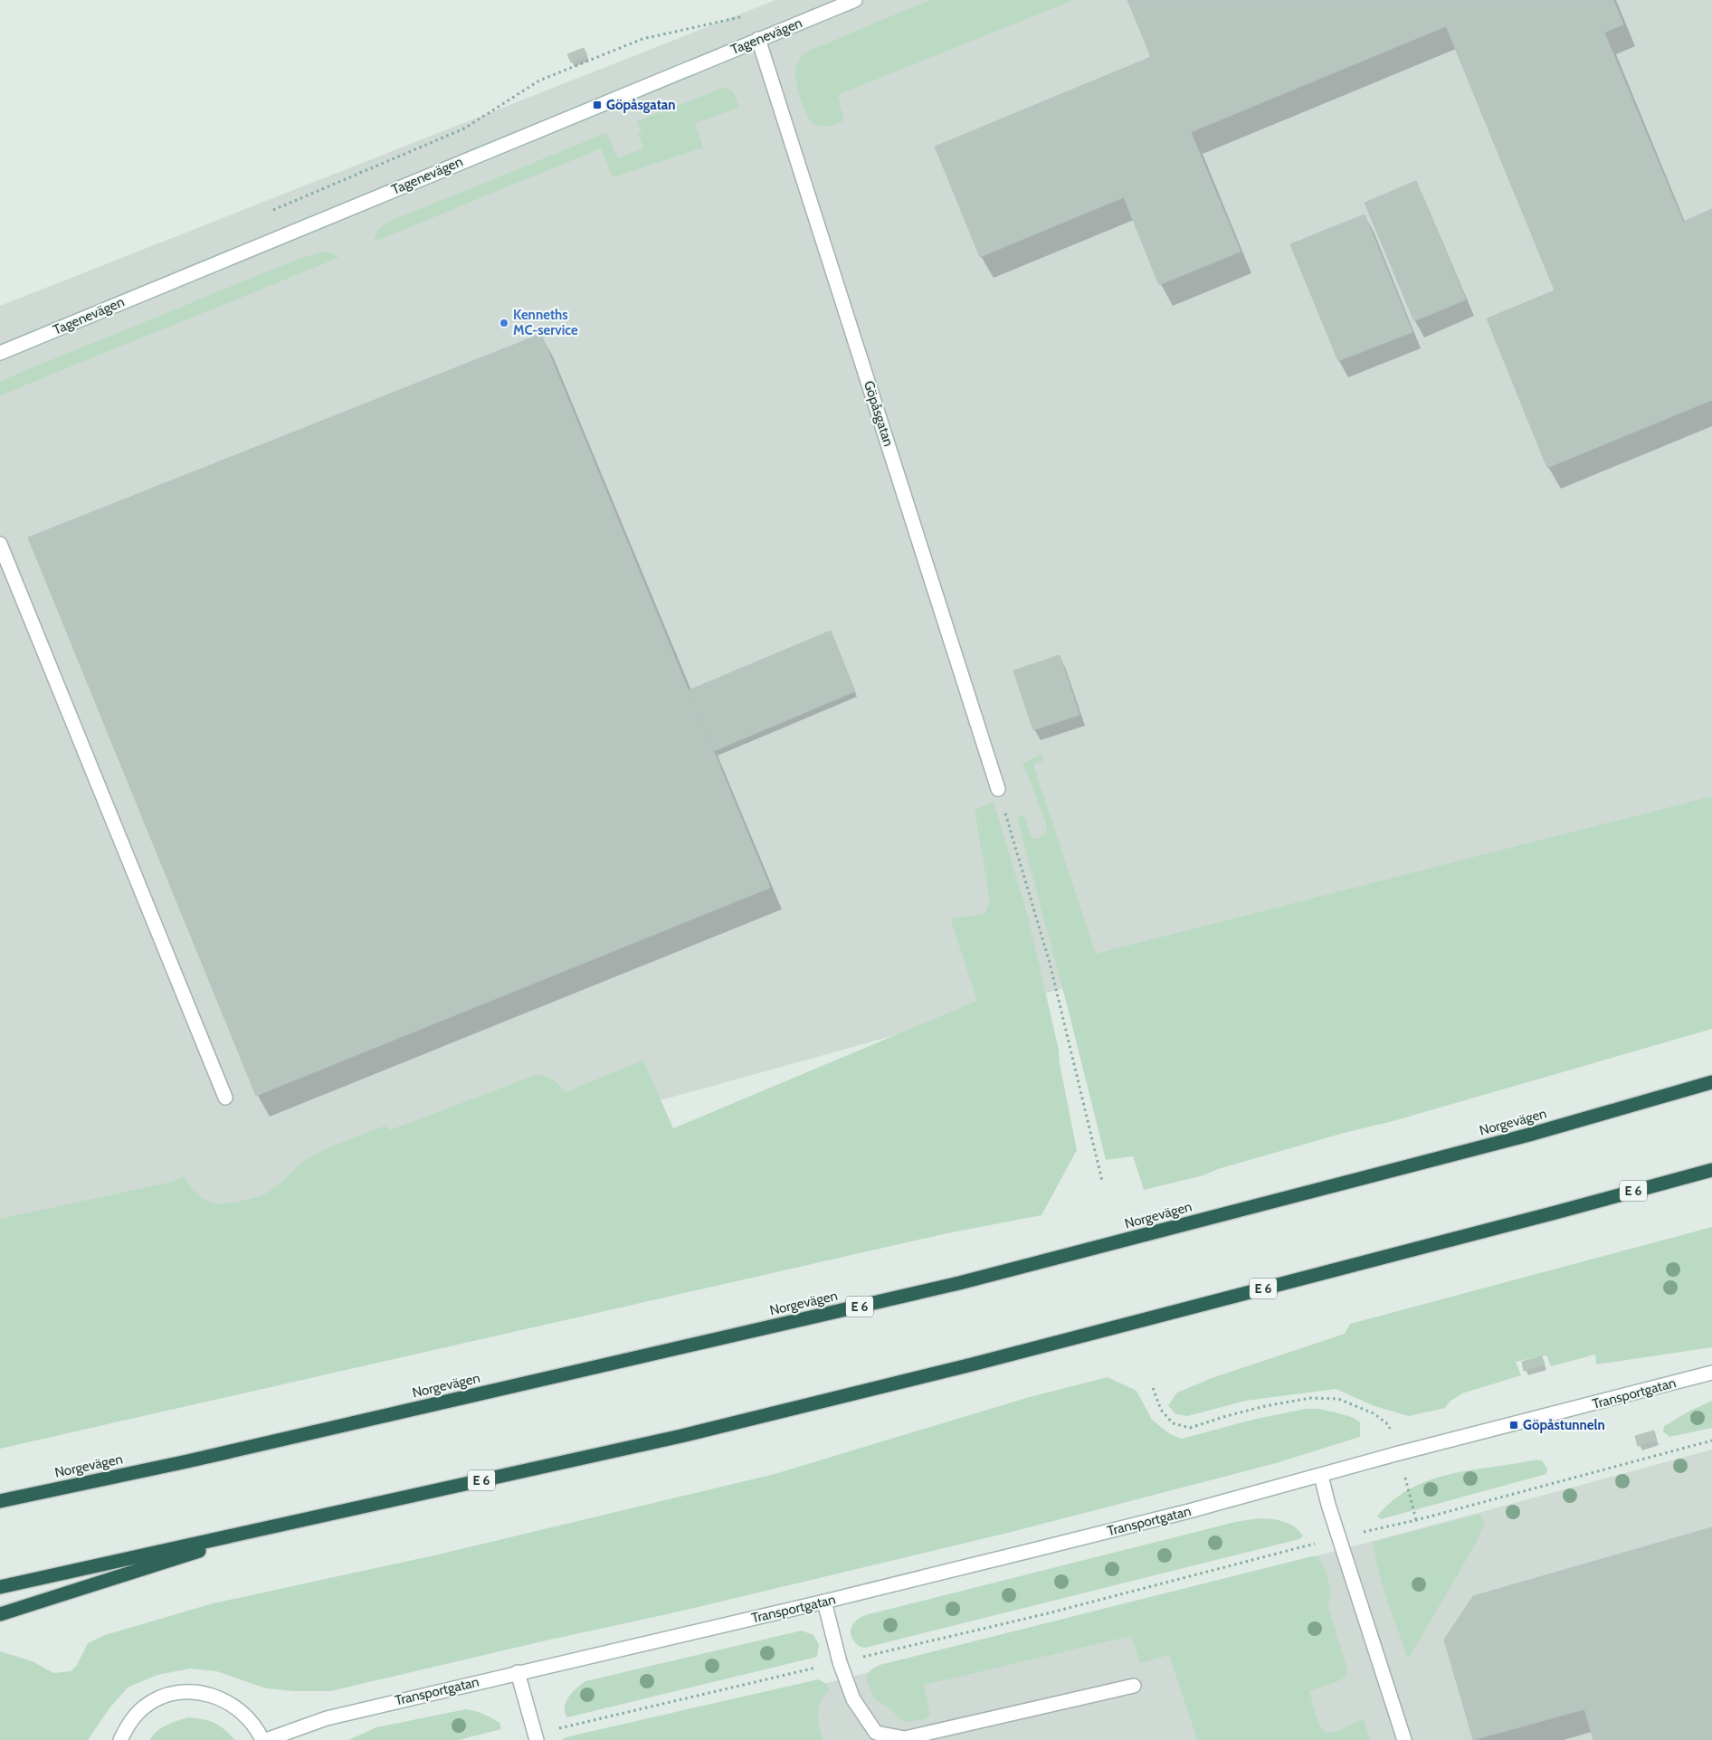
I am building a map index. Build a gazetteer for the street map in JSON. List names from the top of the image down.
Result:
{
  "streets": {
    "highway": ["Norgevägen", "E 6"],
    "street": ["Tagenevägen", "Göpåsgatan", "Transportgatan"]
  },
  "crossings": [
    ["Tagenevägen", "Göpåsgatan"]
  ],
  "places": {
    "transit": ["Göpåsgatan", "Göpåstunneln"],
    "other": ["Kenneths MC-service"]
  }
}
